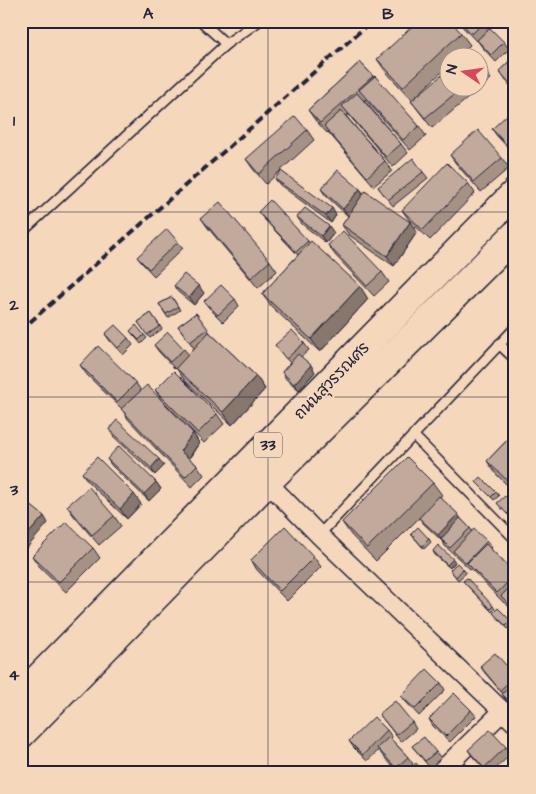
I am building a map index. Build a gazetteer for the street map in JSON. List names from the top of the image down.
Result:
{
  "streets": {
    "main road": ["ถนนสุวรรณศร", "33"]
  },
  "north": "left",
  "grid": {
    "columns": ["A", "B"],
    "rows": [
      "1",
      "2",
      "3",
      "4"
    ]
  }
}
